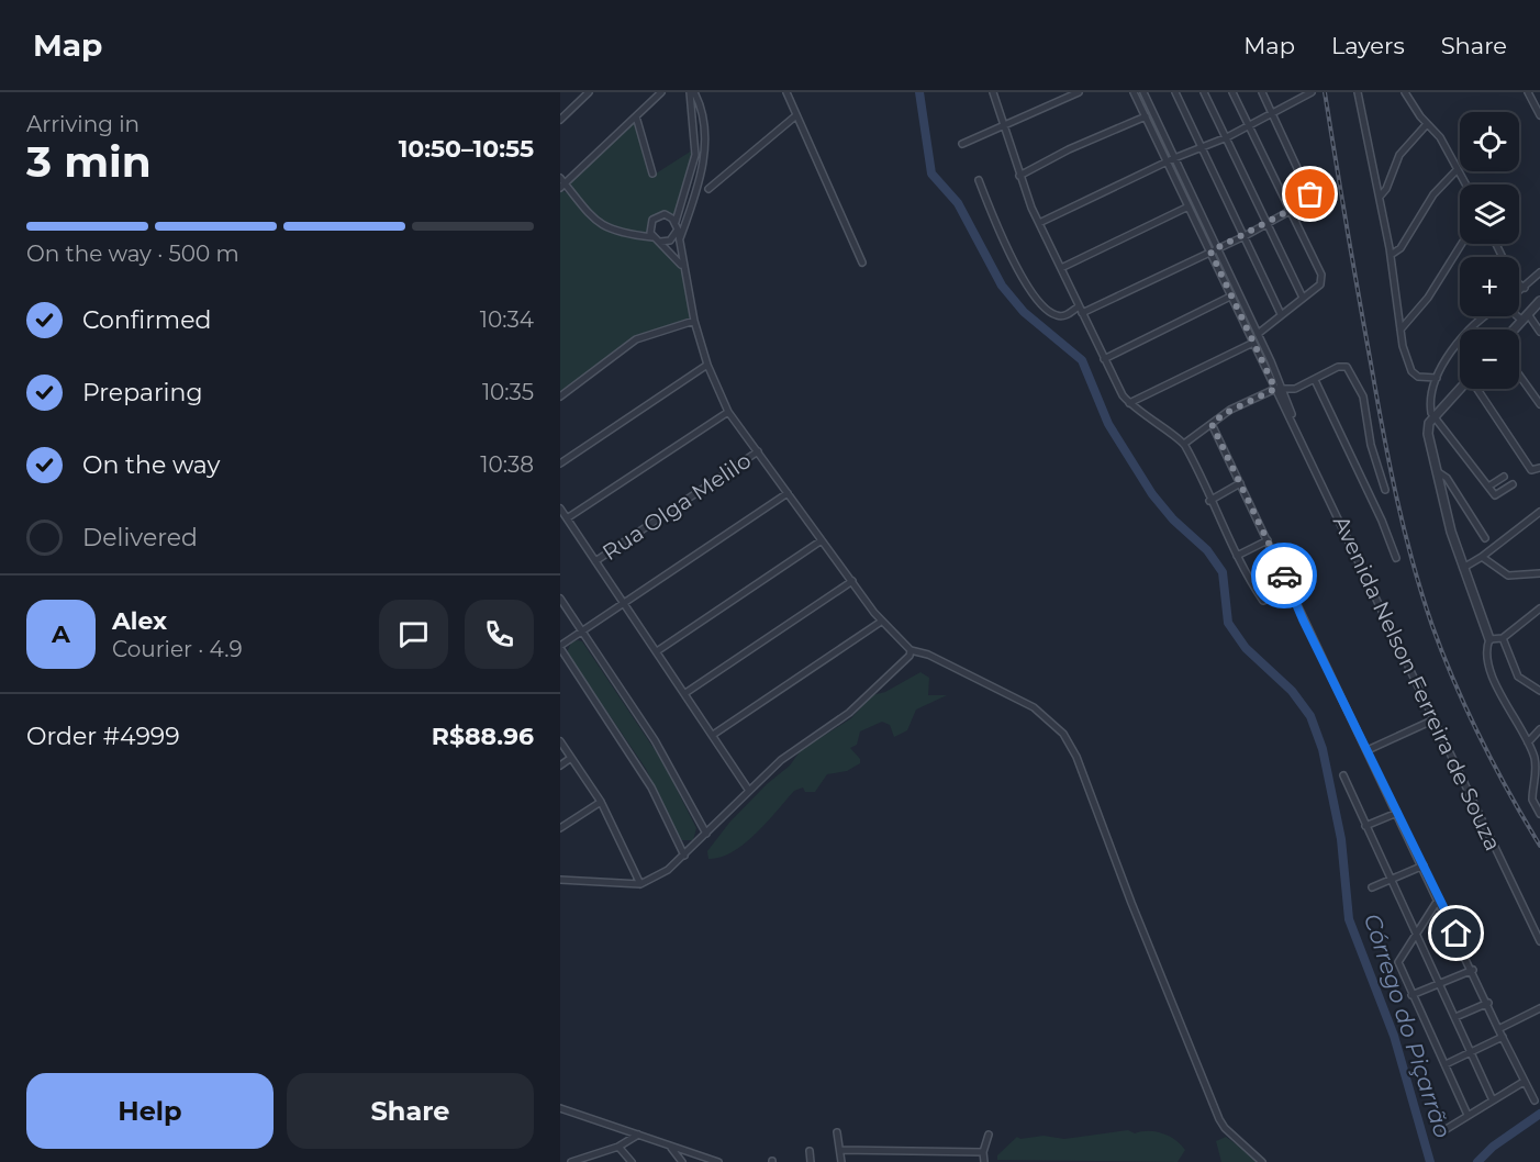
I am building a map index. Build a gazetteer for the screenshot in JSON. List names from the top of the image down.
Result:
{
  "streets": {
    "street": ["Rua Olga Melilo", "Avenida Nelson Ferreira de Souza"]
  },
  "water": ["Córrego do Piçarrão"],
  "page": {
    "header": "Map",
    "nav": ["Map", "Layers", "Share"],
    "heading": ["3 min", "Arriving in", "10:50–10:55"],
    "panel": [
      "Alex",
      "Courier · 4.9",
      "Order #4999",
      "R$88.96"
    ],
    "map_buttons": ["+", "−"],
    "bar": "On the way · 500 m",
    "list": [
      ["Confirmed", "10:34"],
      ["Preparing", "10:35"],
      ["On the way", "10:38"],
      "Delivered"
    ],
    "round": "A",
    "buttons": ["Help", "Share"]
  }
}
